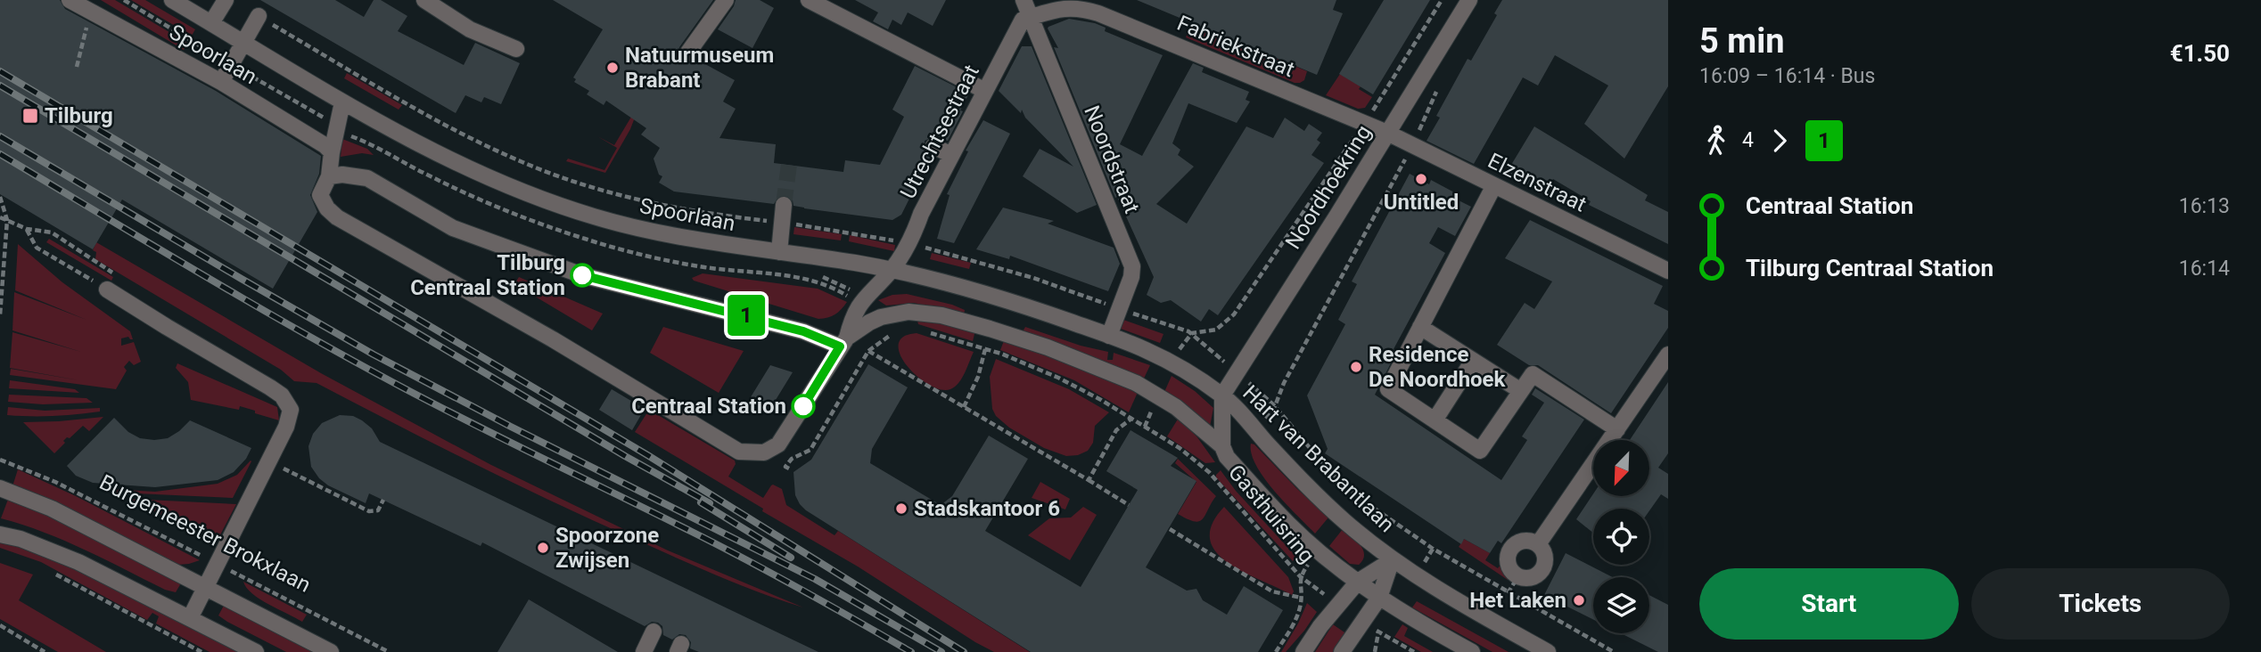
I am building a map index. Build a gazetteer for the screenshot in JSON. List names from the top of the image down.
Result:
{
  "streets": {
    "street": [
      "Fabriekstraat",
      "Spoorlaan",
      "Utrechtsestraat",
      "Noordstraat",
      "Elzenstraat",
      "Noordhoekring",
      "Hart van Brabantlaan"
    ],
    "path": ["Gasthuisring", "Burgemeester Brokxlaan"]
  },
  "crossings": [
    ["Fabriekstraat", "Utrechtsestraat"],
    ["Fabriekstraat", "Noordstraat"],
    ["Fabriekstraat", "Elzenstraat"],
    ["Fabriekstraat", "Noordhoekring"],
    ["Spoorlaan", "Utrechtsestraat"],
    ["Spoorlaan", "Noordstraat"],
    ["Spoorlaan", "Noordhoekring"],
    ["Spoorlaan", "Hart van Brabantlaan"],
    ["Utrechtsestraat", "Noordstraat"],
    ["Elzenstraat", "Noordhoekring"],
    ["Elzenstraat", "Hart van Brabantlaan"],
    ["Noordhoekring", "Hart van Brabantlaan"]
  ],
  "places": {
    "other": [
      "Natuurmuseum Brabant",
      "Untitled",
      "Tilburg Centraal Station",
      "Residence De Noordhoek",
      "Centraal Station",
      "Stadskantoor 6",
      "Spoorzone Zwijsen",
      "Het Laken"
    ],
    "transit": ["Tilburg"]
  },
  "lines": ["bus line 1"],
  "north": "bottom left",
  "page": {
    "on_map": "1",
    "heading": ["5 min", "16:09 – 16:14 · Bus", "€1.50"],
    "legs": ["4", "1"],
    "list": [
      {
        "name": "Centraal Station",
        "value": "16:13"
      },
      {
        "name": "Tilburg Centraal Station",
        "value": "16:14"
      }
    ],
    "buttons": ["Start", "Tickets"]
  }
}
